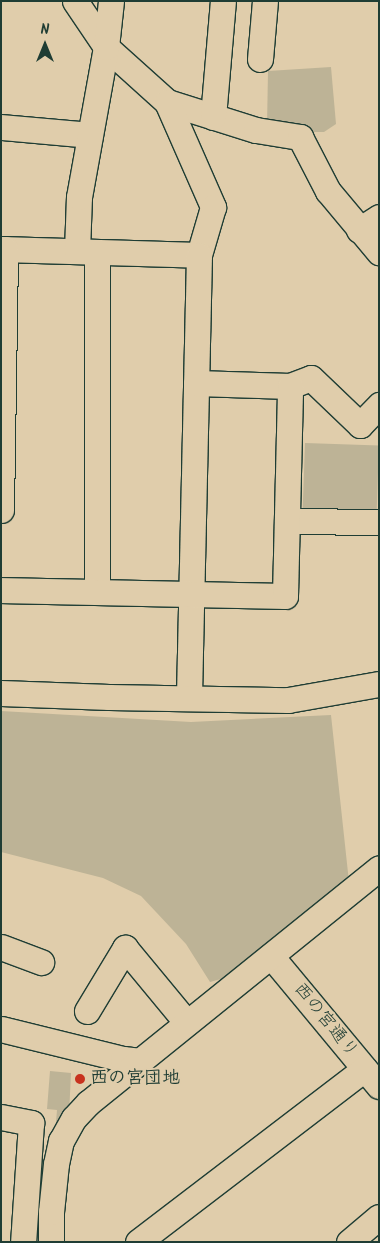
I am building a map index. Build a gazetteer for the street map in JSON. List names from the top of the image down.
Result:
{
  "streets": {
    "street": ["西の宮通り"]
  },
  "places": ["西の宮団地"],
  "north": "top"
}
